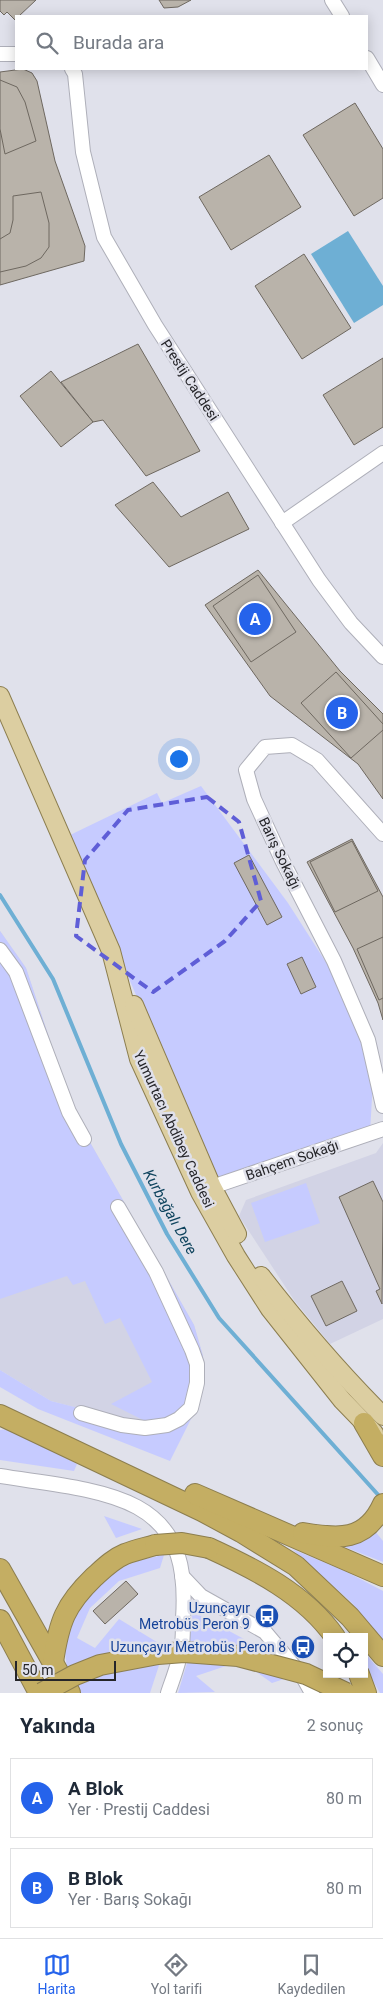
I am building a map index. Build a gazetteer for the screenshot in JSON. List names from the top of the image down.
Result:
{
  "streets": {
    "main road": ["Yumurtacı Abdibey Caddesi"],
    "street": ["Prestij Caddesi", "Barış Sokağı", "Bahçem Sokağı"]
  },
  "crossings": [
    ["Yumurtacı Abdibey Caddesi", "Bahçem Sokağı"]
  ],
  "water": ["Kurbağalı Dere"],
  "places": {
    "bus stop": ["Uzunçayır Metrobüs Peron 9", "Uzunçayır Metrobüs Peron 8"]
  },
  "scale_bar": "50 m",
  "page": {
    "search": "Burada ara",
    "pins": ["A", "B"],
    "scale": "50 m",
    "heading": ["Yakında", "2 sonuç"],
    "list": [
      {
        "mark": "A",
        "name": "A Blok",
        "note": "Yer · Prestij Caddesi",
        "value": "80 m"
      },
      {
        "mark": "B",
        "name": "B Blok",
        "note": "Yer · Barış Sokağı",
        "value": "80 m"
      }
    ],
    "nav": ["Harita", "Yol tarifi", "Kaydedilen"]
  }
}
